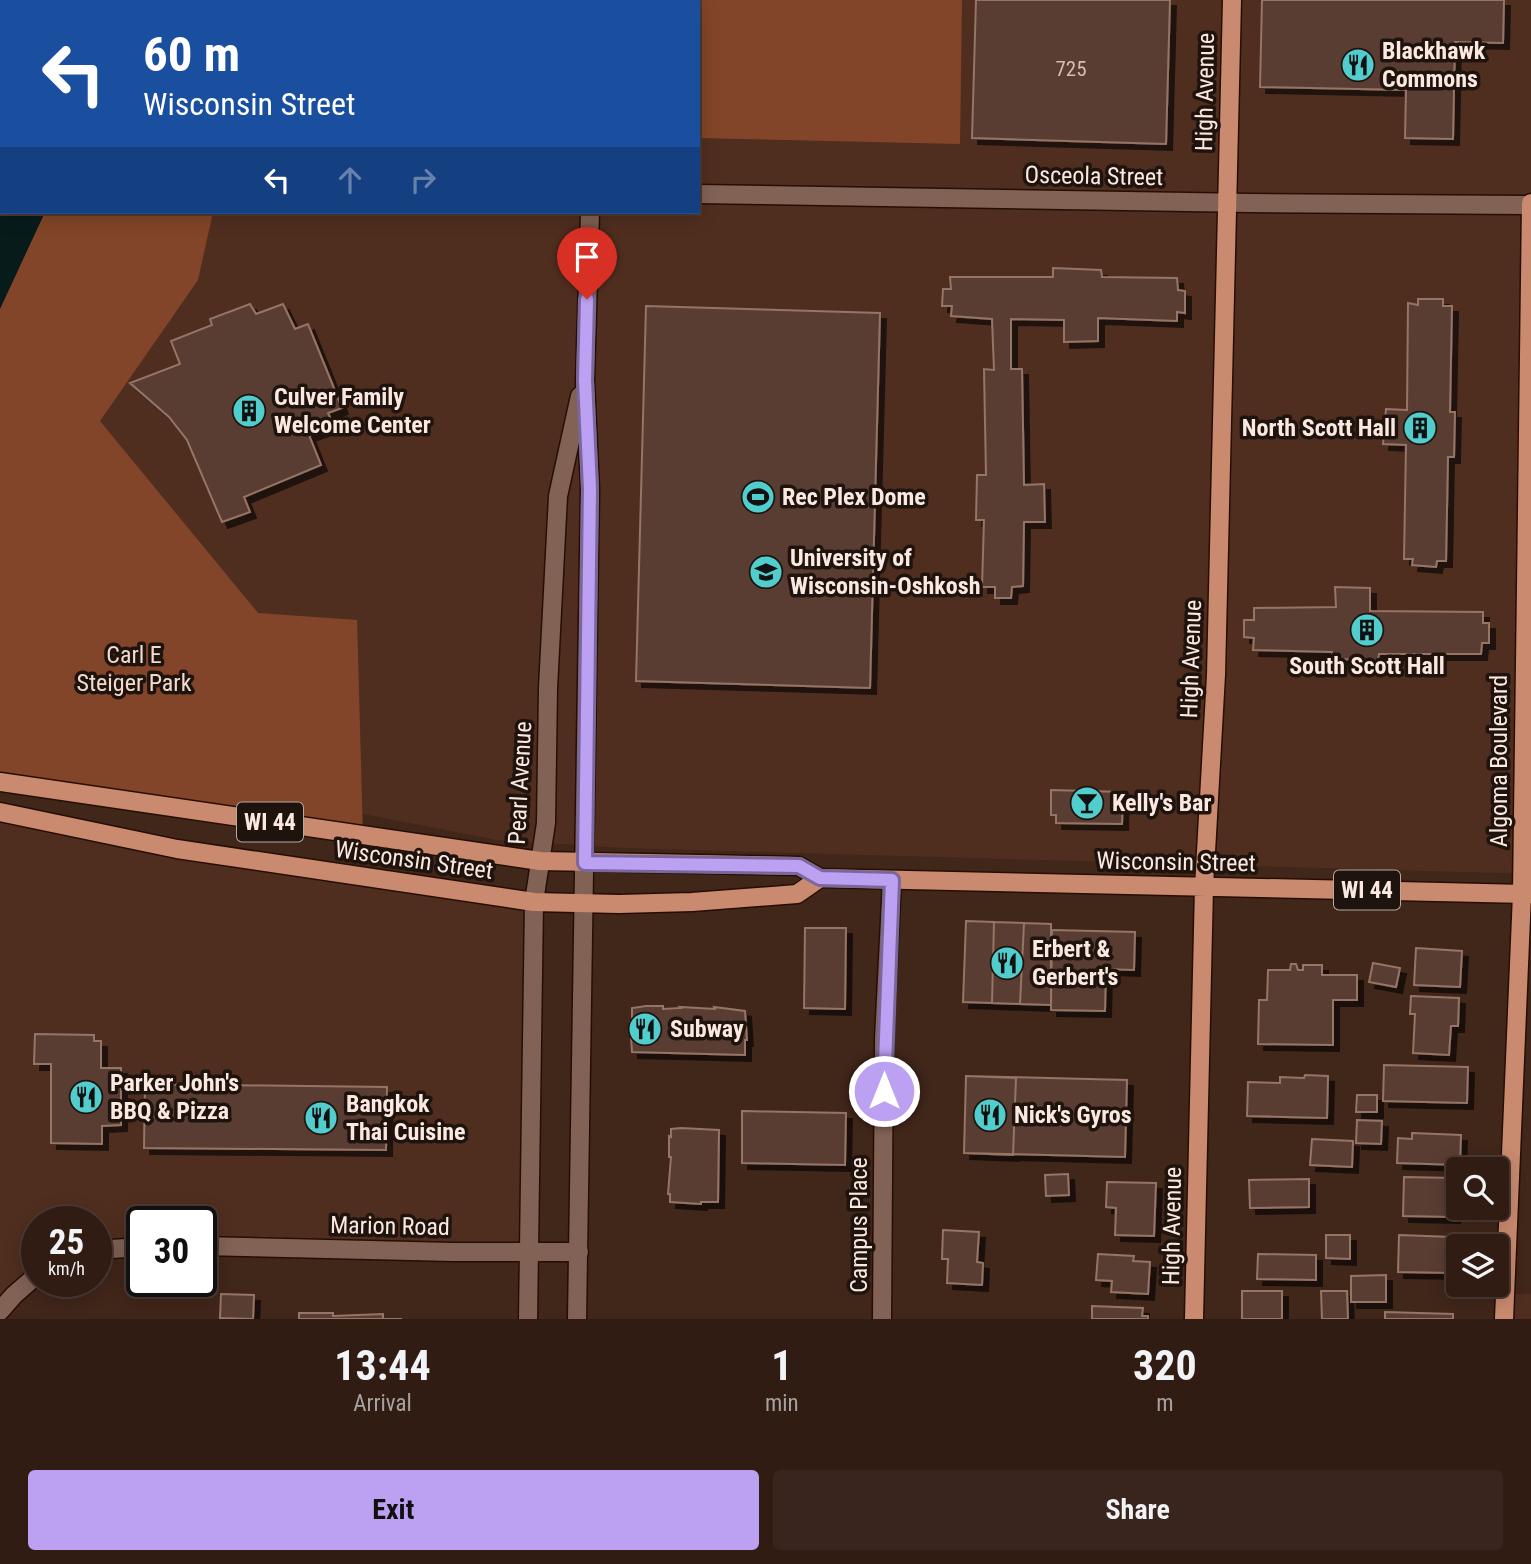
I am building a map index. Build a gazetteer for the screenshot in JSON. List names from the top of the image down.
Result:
{
  "streets": {
    "main road": [
      "High Avenue",
      "Algoma Boulevard",
      "WI 44",
      "Wisconsin Street"
    ],
    "street": [
      "Osceola Street",
      "Pearl Avenue",
      "Campus Place",
      "Marion Road"
    ]
  },
  "crossings": [
    ["High Avenue", "Osceola Street"],
    ["High Avenue", "Wisconsin Street"],
    ["Osceola Street", "Algoma Boulevard"],
    ["Algoma Boulevard", "Wisconsin Street"],
    ["Pearl Avenue", "Wisconsin Street"],
    ["Pearl Avenue", "Marion Road"],
    ["Wisconsin Street", "Campus Place"]
  ],
  "parks": ["Carl E Steiger Park"],
  "places": {
    "restaurant": [
      "Blackhawk Commons",
      "Erbert & Gerbert's",
      "Subway",
      "Parker John's BBQ & Pizza",
      "Nick's Gyros",
      "Bangkok Thai Cuisine"
    ],
    "building": ["Culver Family Welcome Center", "North Scott Hall", "South Scott Hall"],
    "sports": ["Rec Plex Dome"],
    "school or university": ["University of Wisconsin-Oshkosh"],
    "bar": ["Kelly's Bar"]
  },
  "house_numbers": ["725"],
  "page": {
    "turn": ["60 m", "Wisconsin Street"],
    "speed": "25 km/h",
    "limit": "30",
    "eta": [
      "13:44",
      "Arrival",
      "1",
      "min",
      "320",
      "m"
    ],
    "buttons": ["Exit", "Share"]
  }
}
